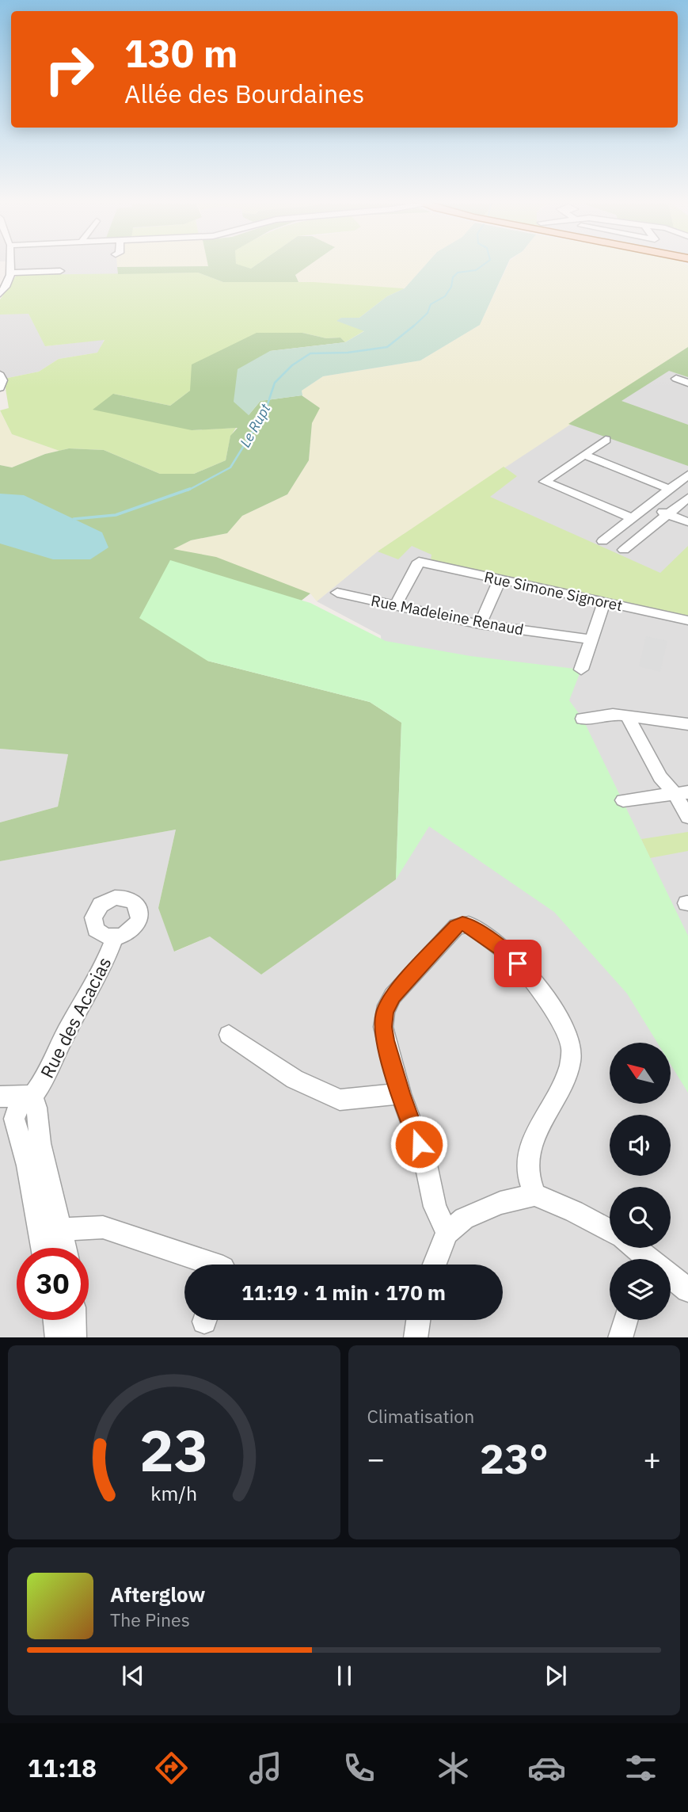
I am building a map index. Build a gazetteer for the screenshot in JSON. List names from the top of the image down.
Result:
{
  "streets": {
    "street": ["Rue Simone Signoret", "Rue Madeleine Renaud", "Rue des Acacias"]
  },
  "crossings": [
    ["Rue Simone Signoret", "Rue Madeleine Renaud"]
  ],
  "water": ["Le Rupt"],
  "north": "top left",
  "page": {
    "turn": ["130 m", "Allée des Bourdaines"],
    "limit": "30",
    "trip": "11:19 · 1 min · 170 m",
    "tile": "Climatisation",
    "heat": ["−", "23°", "+"],
    "song": ["Afterglow", "The Pines"],
    "tabs": "11:18",
    "gauge": ["23", "km/h"]
  }
}
